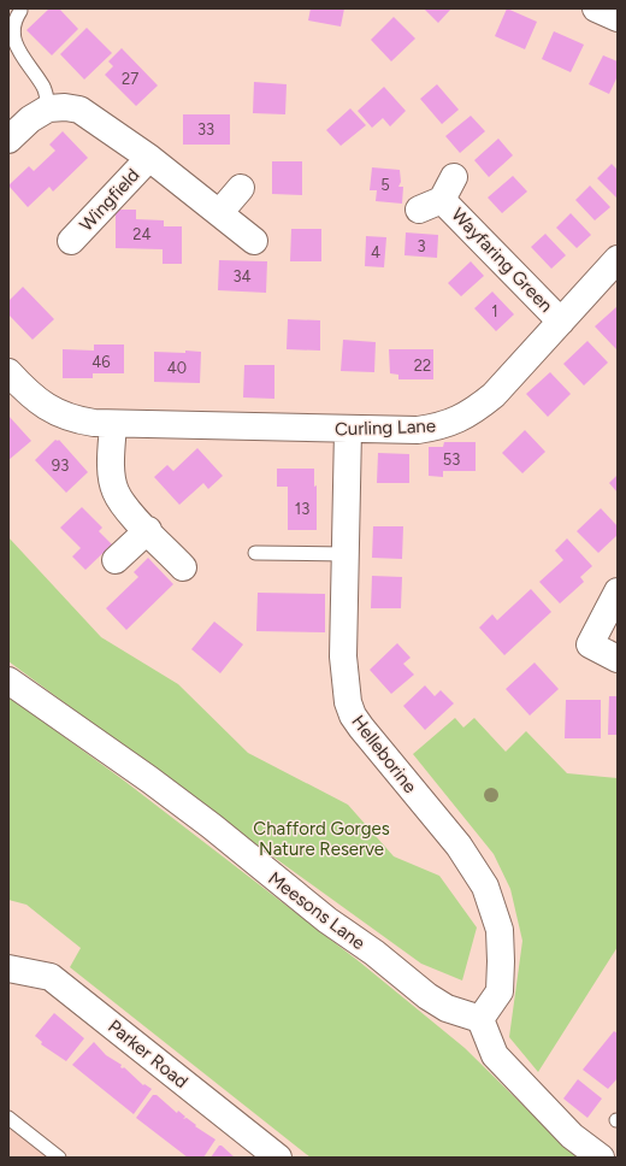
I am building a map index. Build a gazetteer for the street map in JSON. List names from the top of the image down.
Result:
{
  "streets": {
    "street": [
      "Wingfield",
      "Wayfaring Green",
      "Curling Lane",
      "Helleborine",
      "Meesons Lane",
      "Parker Road"
    ]
  },
  "crossings": [
    ["Wayfaring Green", "Curling Lane"],
    ["Curling Lane", "Helleborine"],
    ["Helleborine", "Meesons Lane"]
  ],
  "parks": ["Chafford Gorges Nature Reserve"],
  "house_numbers": [
    "27",
    "33",
    "5",
    "24",
    "3",
    "4",
    "34",
    "1",
    "46",
    "22",
    "40",
    "53",
    "93",
    "13"
  ]
}
